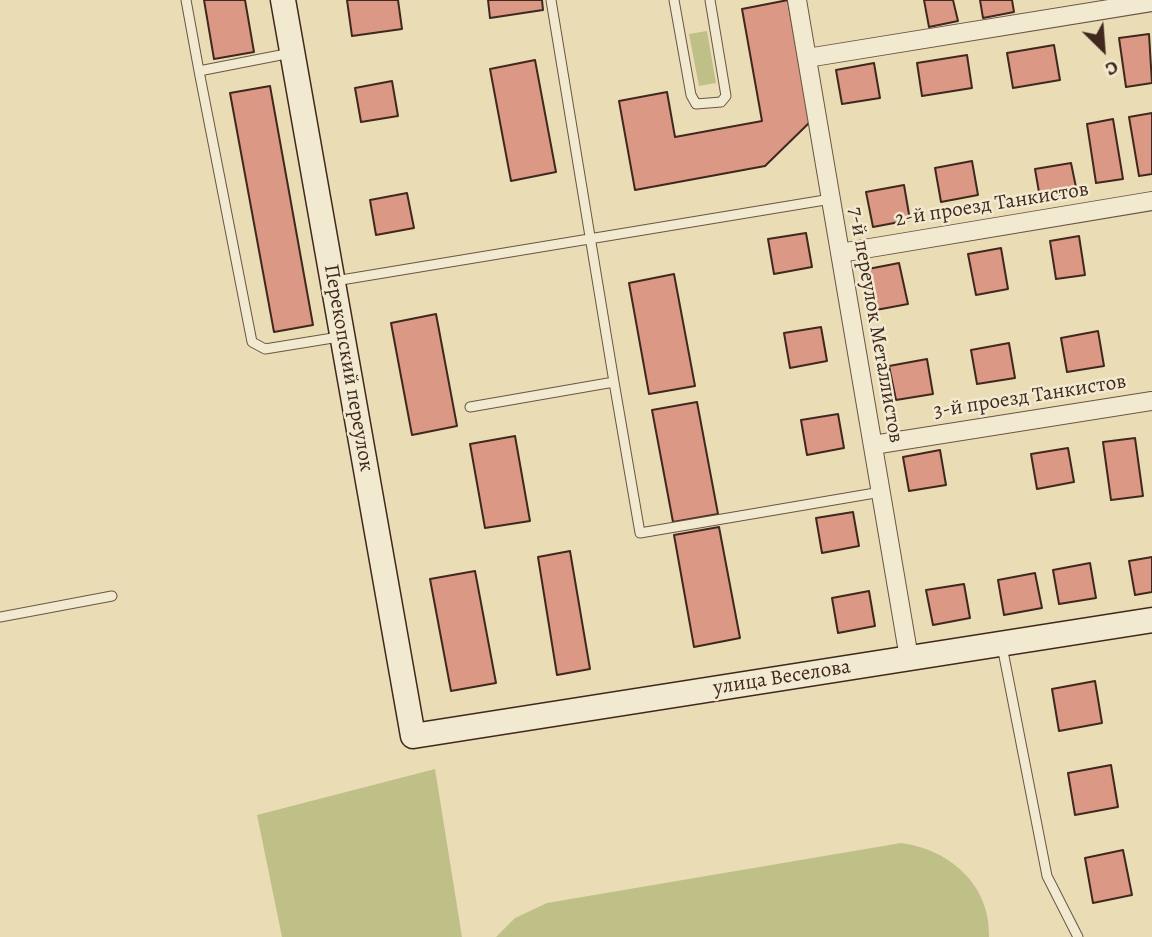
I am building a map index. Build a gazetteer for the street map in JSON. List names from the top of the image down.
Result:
{
  "streets": {
    "street": [
      "2-й проезд Танкистов",
      "7-й переулок Металлистов",
      "Перекопский переулок",
      "3-й проезд Танкистов",
      "улица Веселова"
    ]
  },
  "crossings": [
    ["2-й проезд Танкистов", "7-й переулок Металлистов"],
    ["7-й переулок Металлистов", "3-й проезд Танкистов"],
    ["7-й переулок Металлистов", "улица Веселова"],
    ["Перекопский переулок", "улица Веселова"]
  ],
  "north": "bottom right"
}
